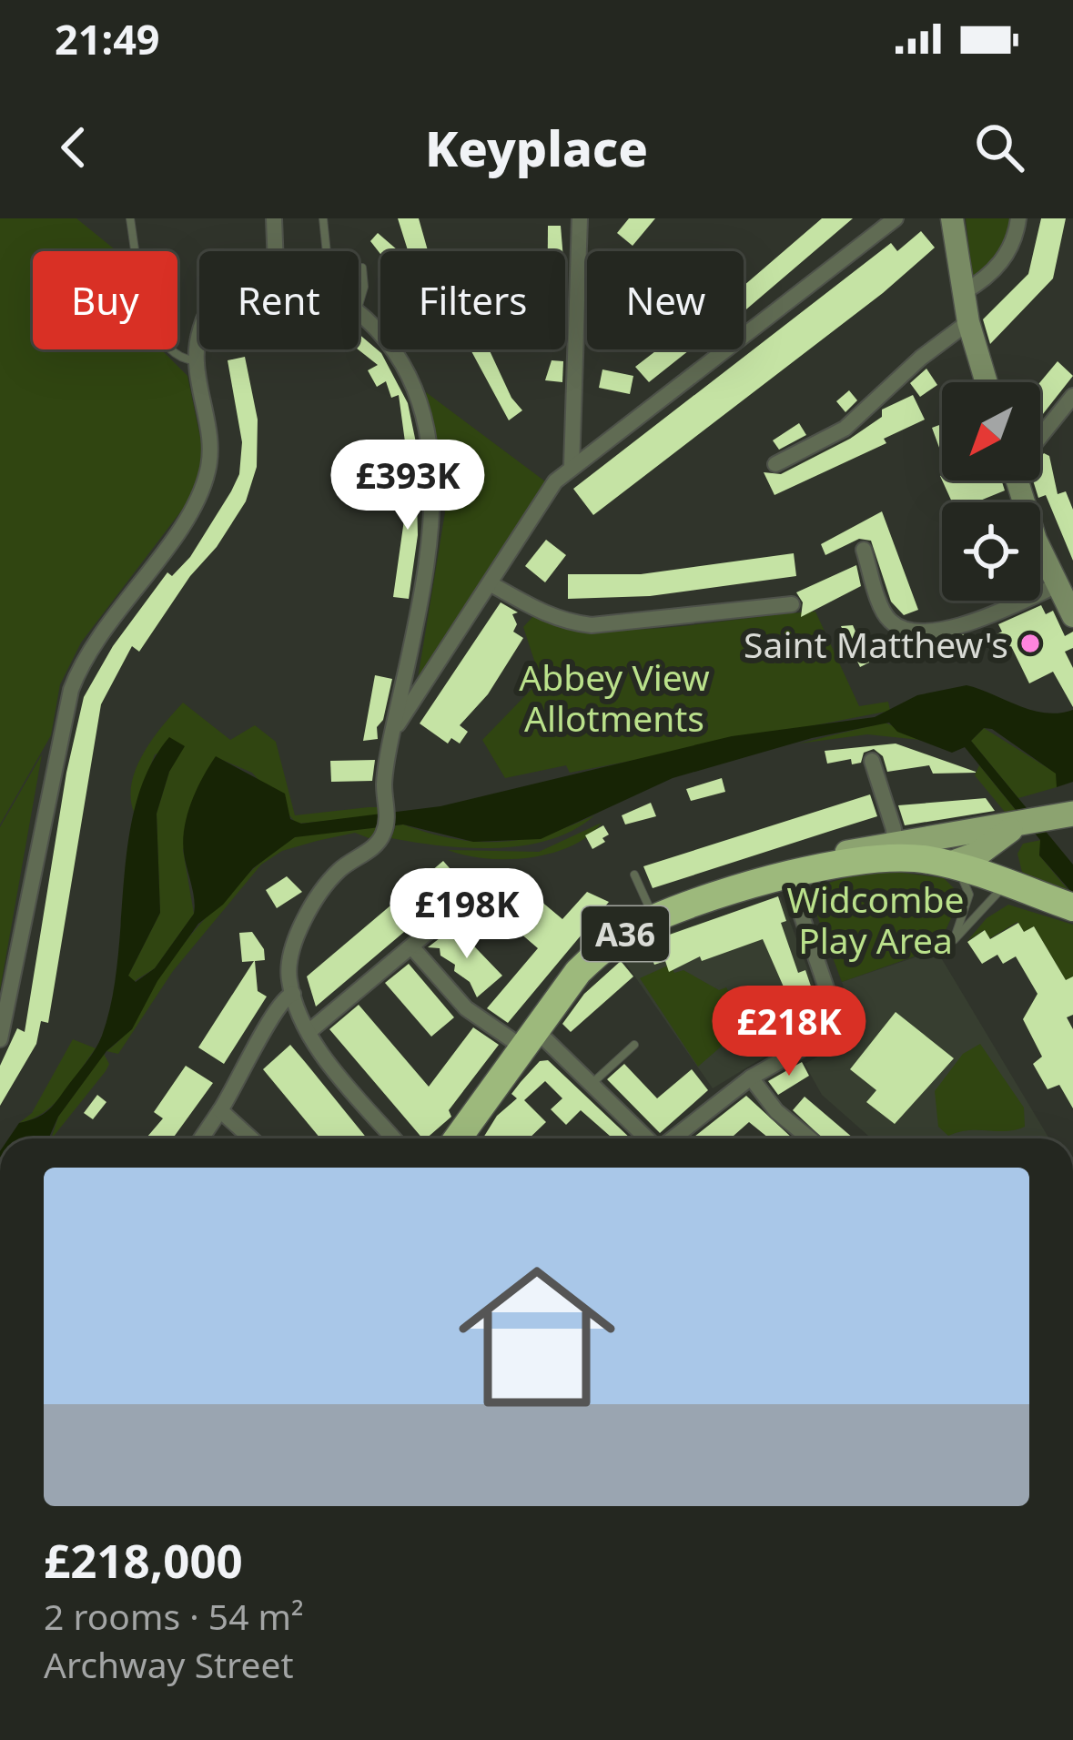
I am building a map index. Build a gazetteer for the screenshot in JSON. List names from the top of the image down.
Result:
{
  "streets": {
    "highway": ["A36"]
  },
  "parks": ["Abbey View Allotments", "Widcombe Play Area"],
  "places": ["Saint Matthew's"],
  "north": "bottom left",
  "page": {
    "status": "21:49",
    "header": "Keyplace",
    "chip": [
      "Buy",
      "Rent",
      "Filters",
      "New"
    ],
    "price": ["£393K", "£198K", "£218K"],
    "list": [
      {
        "name": "£218,000",
        "note": "2 rooms · 54 m² · Archway Street"
      }
    ]
  }
}
